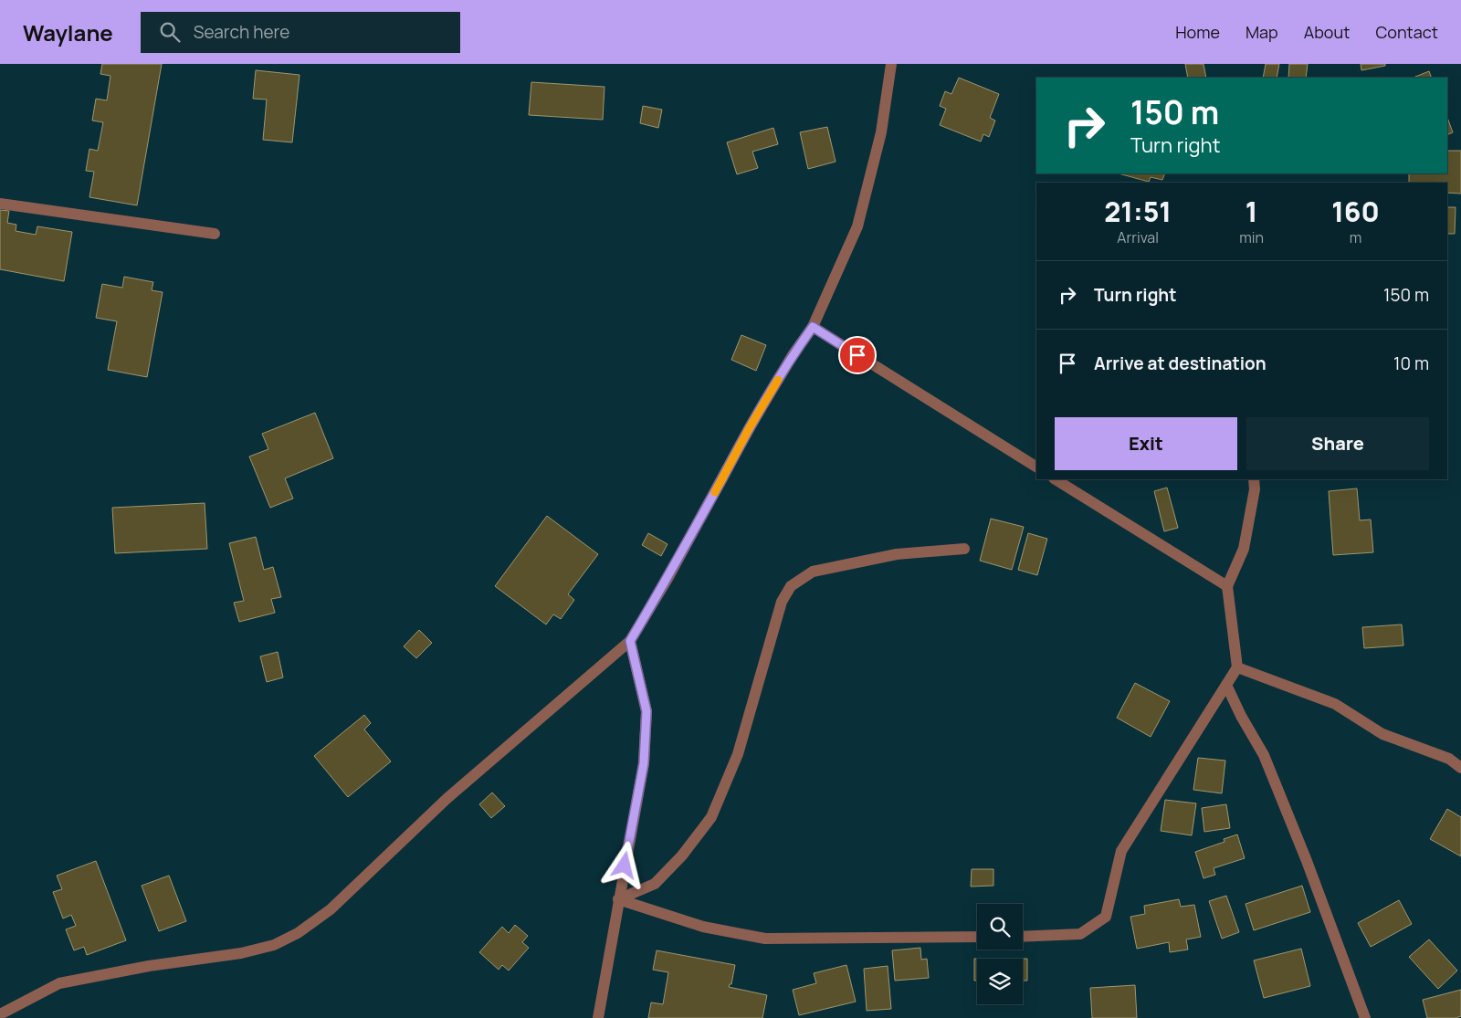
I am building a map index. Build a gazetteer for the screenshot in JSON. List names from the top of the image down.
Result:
{
  "page": {
    "header": "Waylane",
    "search": "Search here",
    "nav": [
      "Home",
      "Map",
      "About",
      "Contact"
    ],
    "turn": ["150 m", "Turn right"],
    "eta": [
      "21:51",
      "Arrival",
      "1",
      "min",
      "160",
      "m"
    ],
    "list": [
      {
        "name": "Turn right",
        "value": "150 m"
      },
      {
        "name": "Arrive at destination",
        "value": "10 m"
      }
    ],
    "buttons": ["Exit", "Share"]
  }
}
